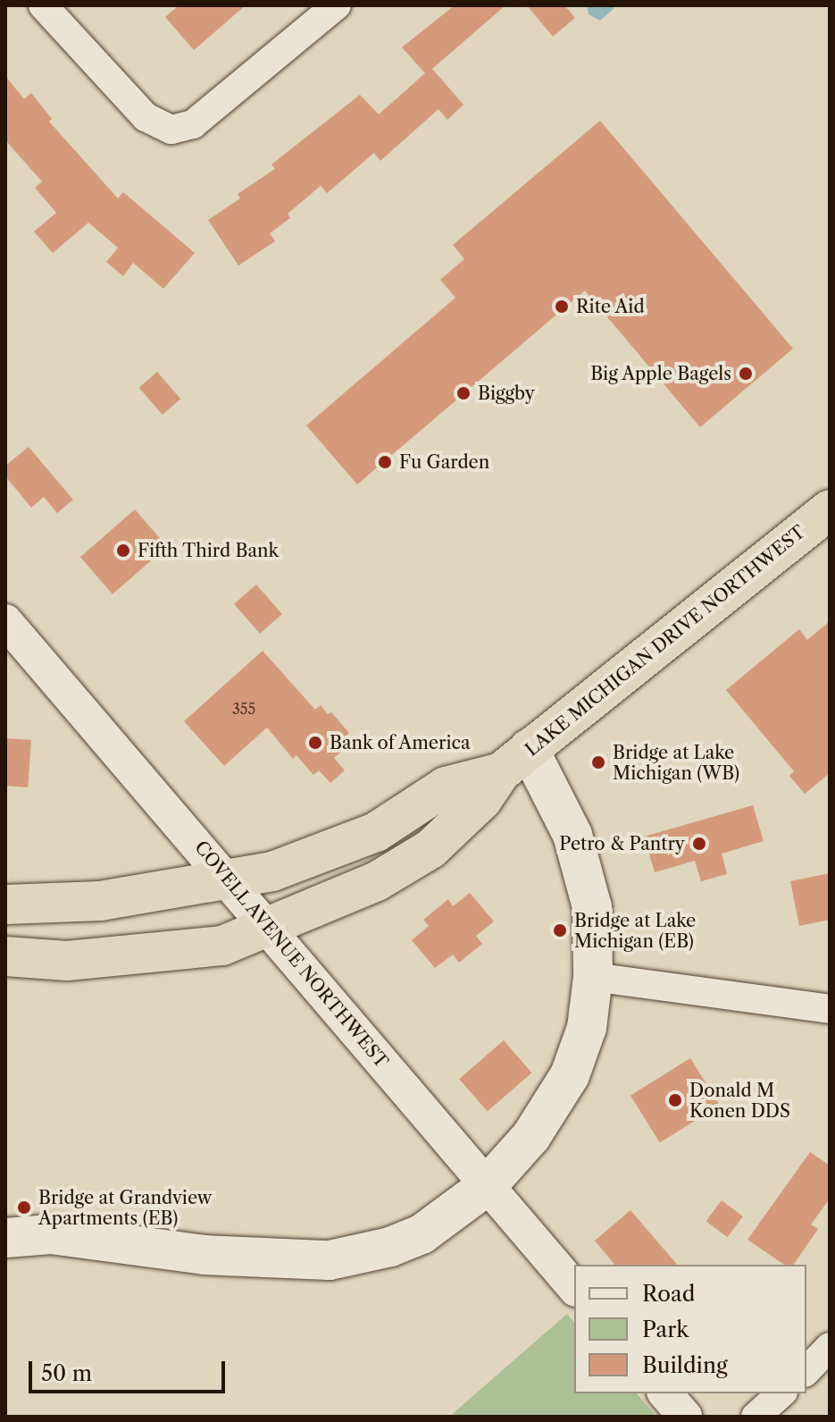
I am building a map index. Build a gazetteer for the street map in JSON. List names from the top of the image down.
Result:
{
  "streets": {
    "highway": ["LAKE MICHIGAN DRIVE NORTHWEST"],
    "street": ["COVELL AVENUE NORTHWEST"]
  },
  "crossings": [
    ["LAKE MICHIGAN DRIVE NORTHWEST", "COVELL AVENUE NORTHWEST"]
  ],
  "places": [
    "Rite Aid",
    "Big Apple Bagels",
    "Biggby",
    "Fu Garden",
    "Fifth Third Bank",
    "Bank of America",
    "Bridge at Lake Michigan (WB)",
    "Petro & Pantry",
    "Bridge at Lake Michigan (EB)",
    "Donald M Konen DDS",
    "Bridge at Grandview Apartments (EB)"
  ],
  "house_numbers": ["355"],
  "legend": ["Road", "Park", "Building"],
  "scale_bar": "50 m"
}
